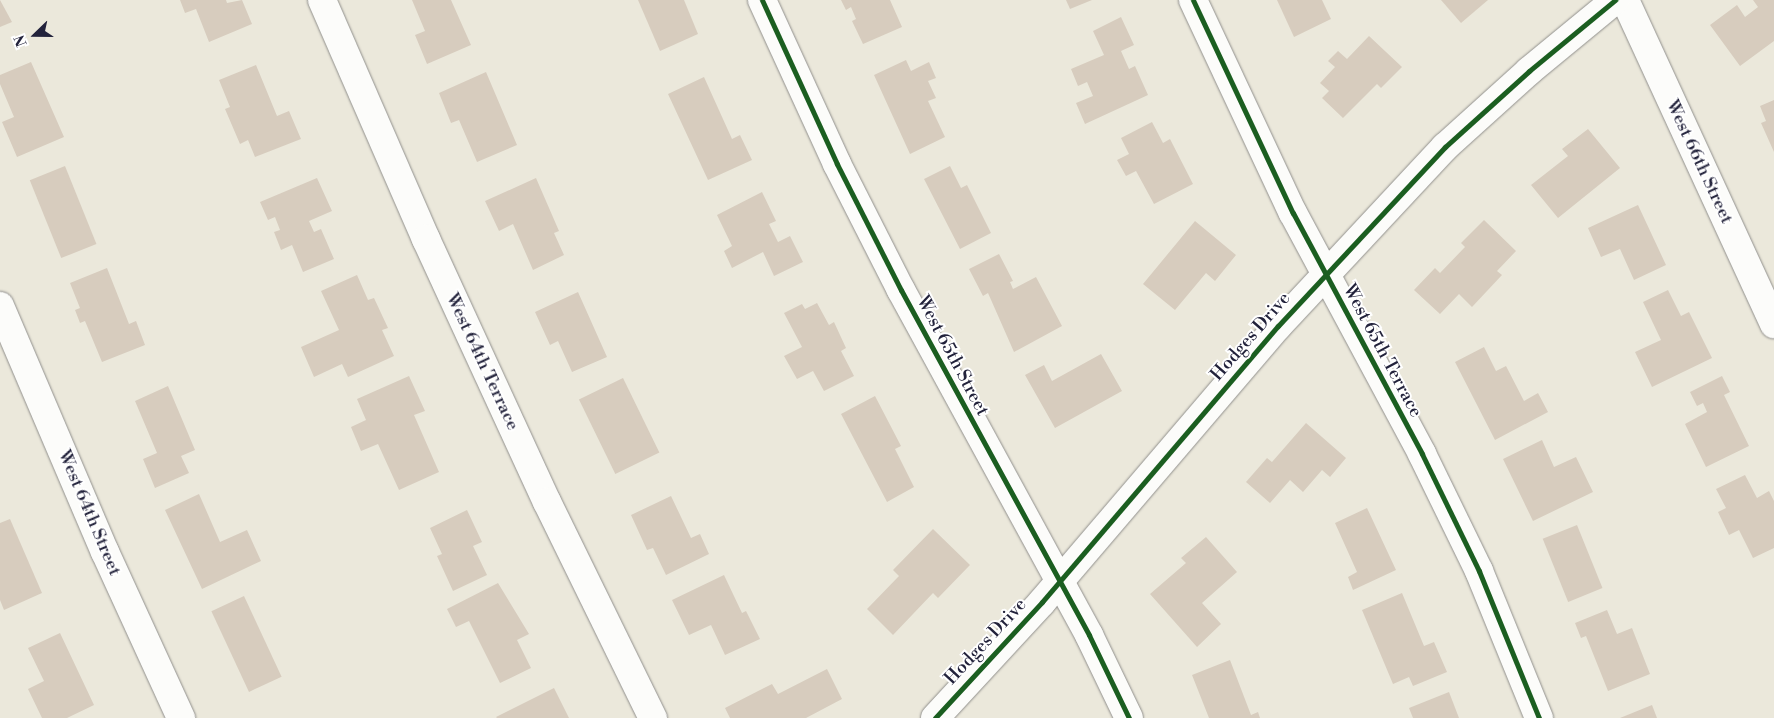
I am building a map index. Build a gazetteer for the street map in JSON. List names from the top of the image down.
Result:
{
  "streets": {
    "street": [
      "West 66th Street",
      "Hodges Drive",
      "West 65th Terrace",
      "West 65th Street",
      "West 64th Terrace",
      "West 64th Street"
    ]
  },
  "crossings": [
    ["Hodges Drive", "West 65th Terrace"],
    ["Hodges Drive", "West 65th Street"]
  ],
  "north": "left"
}
